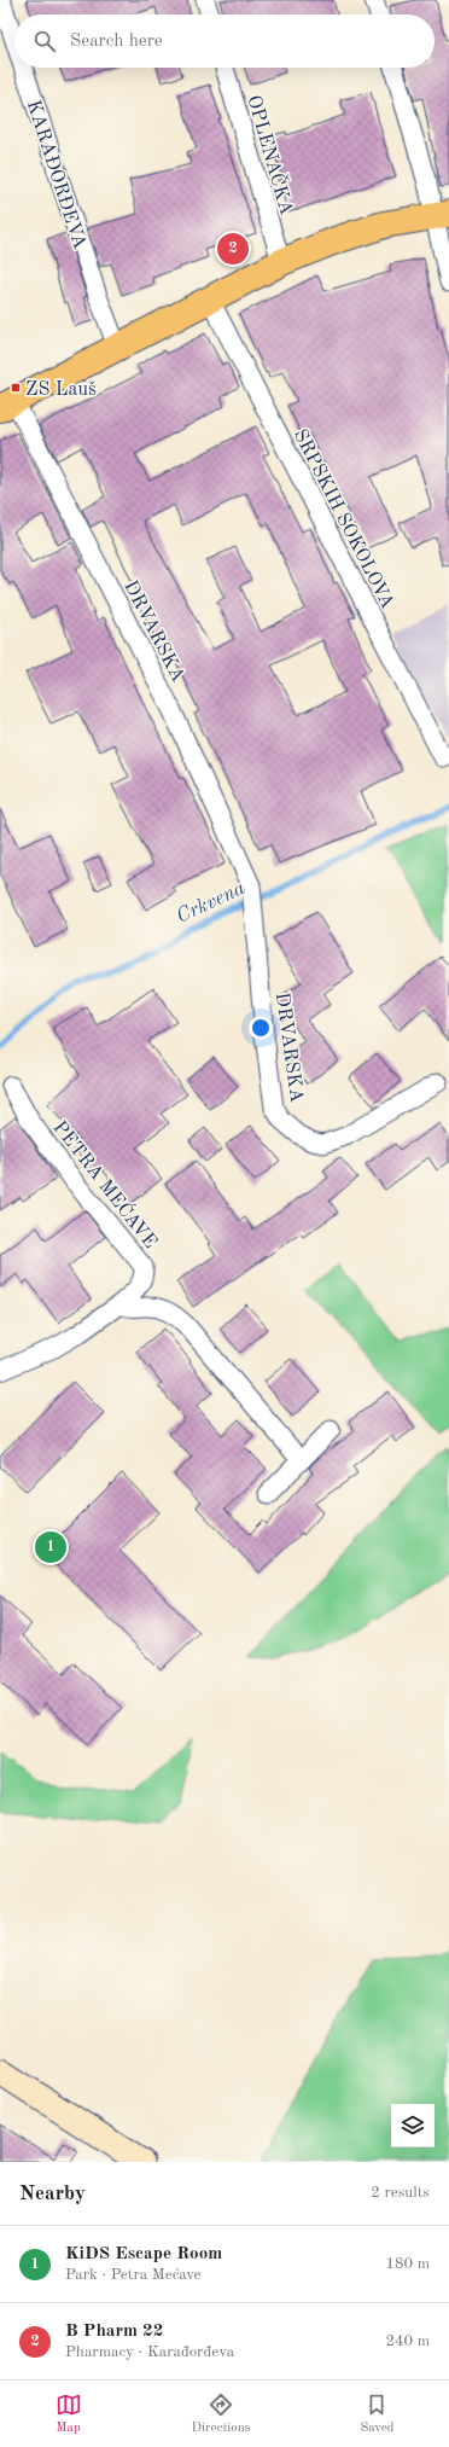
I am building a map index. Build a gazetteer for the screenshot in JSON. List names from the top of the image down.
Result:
{
  "streets": {
    "street": [
      "OPLENAČKA",
      "KARAĐORĐEVA",
      "SRPSKIH SOKOLOVA",
      "DRVARSKA",
      "PETRA MEĆAVE"
    ]
  },
  "water": ["Crkvena"],
  "places": {
    "transit": ["ZS Lauš"]
  },
  "page": {
    "search": "Search here",
    "pins": ["2", "1"],
    "heading": ["Nearby", "2 results"],
    "list": [
      {
        "mark": "1",
        "name": "KiDS Escape Room",
        "note": "Park · Petra Mećave",
        "value": "180 m"
      },
      {
        "mark": "2",
        "name": "B Pharm 22",
        "note": "Pharmacy · Karađorđeva",
        "value": "240 m"
      }
    ],
    "nav": ["Map", "Directions", "Saved"]
  }
}
